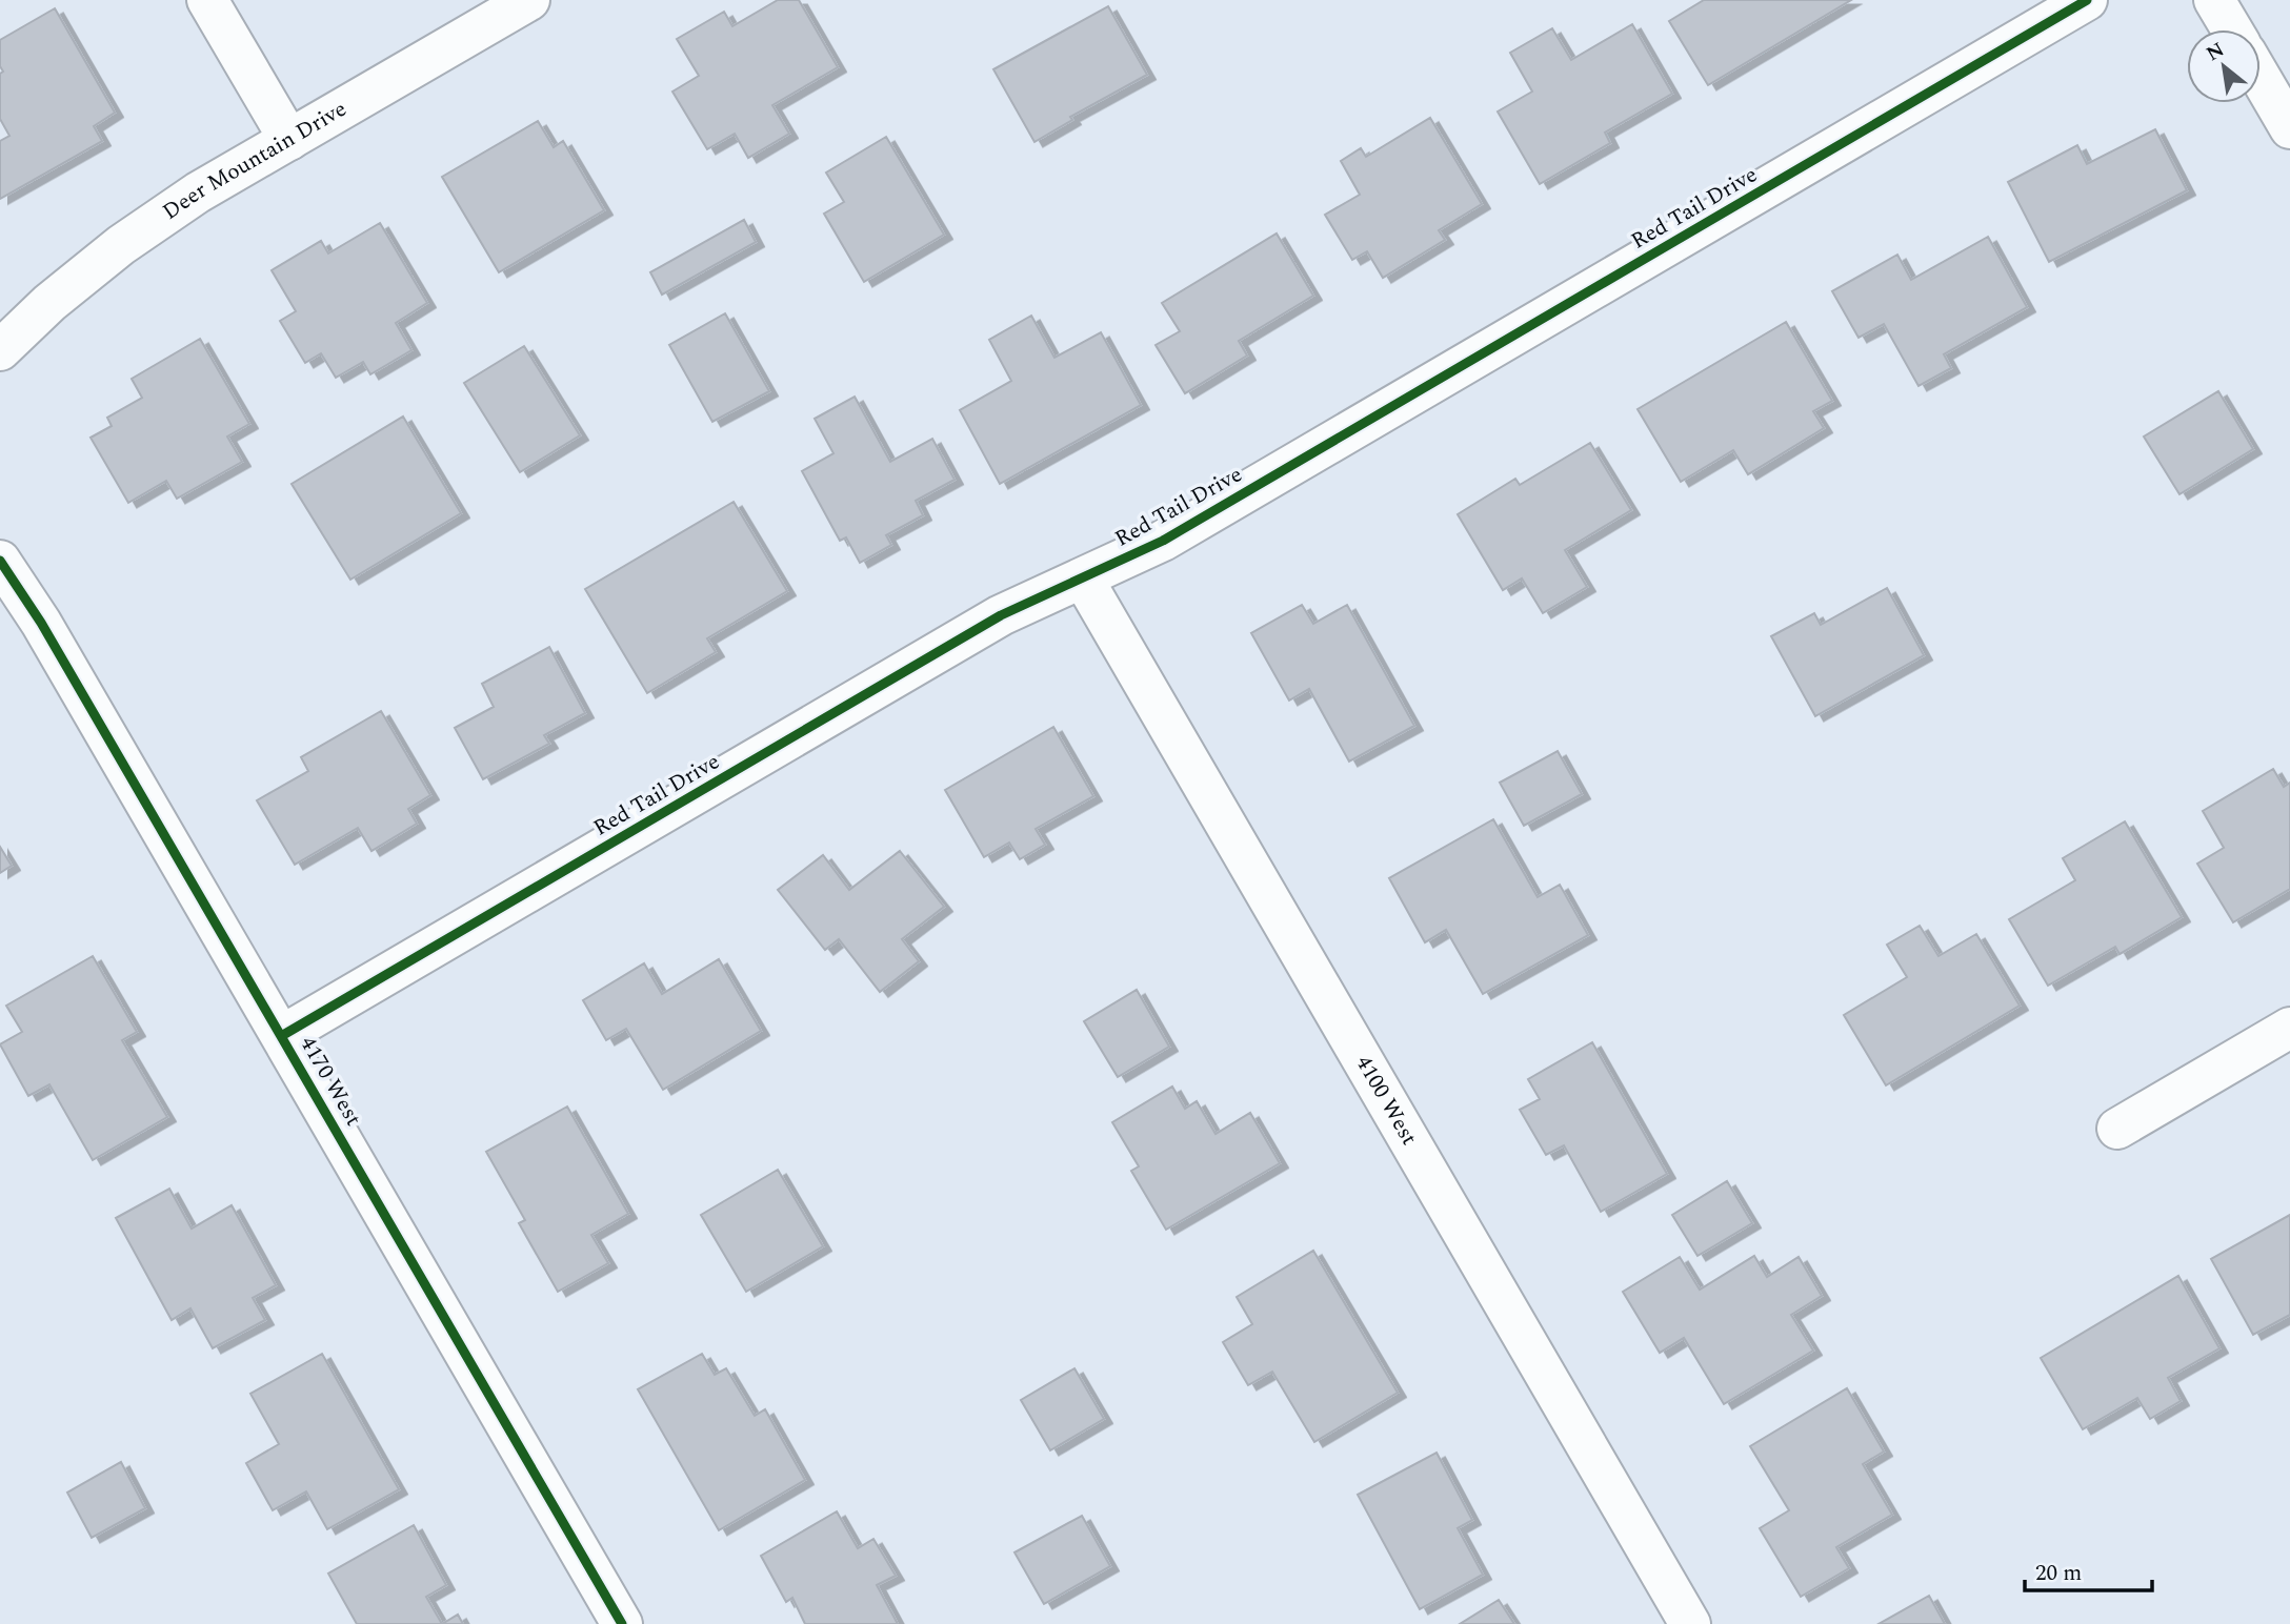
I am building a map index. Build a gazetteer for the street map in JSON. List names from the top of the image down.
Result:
{
  "streets": {
    "street": [
      "Deer Mountain Drive",
      "Red Tail Drive",
      "4170 West",
      "4100 West"
    ]
  },
  "crossings": [
    ["Red Tail Drive", "4170 West"],
    ["Red Tail Drive", "4100 West"]
  ],
  "scale_bar": "20 m",
  "north": "top left"
}
